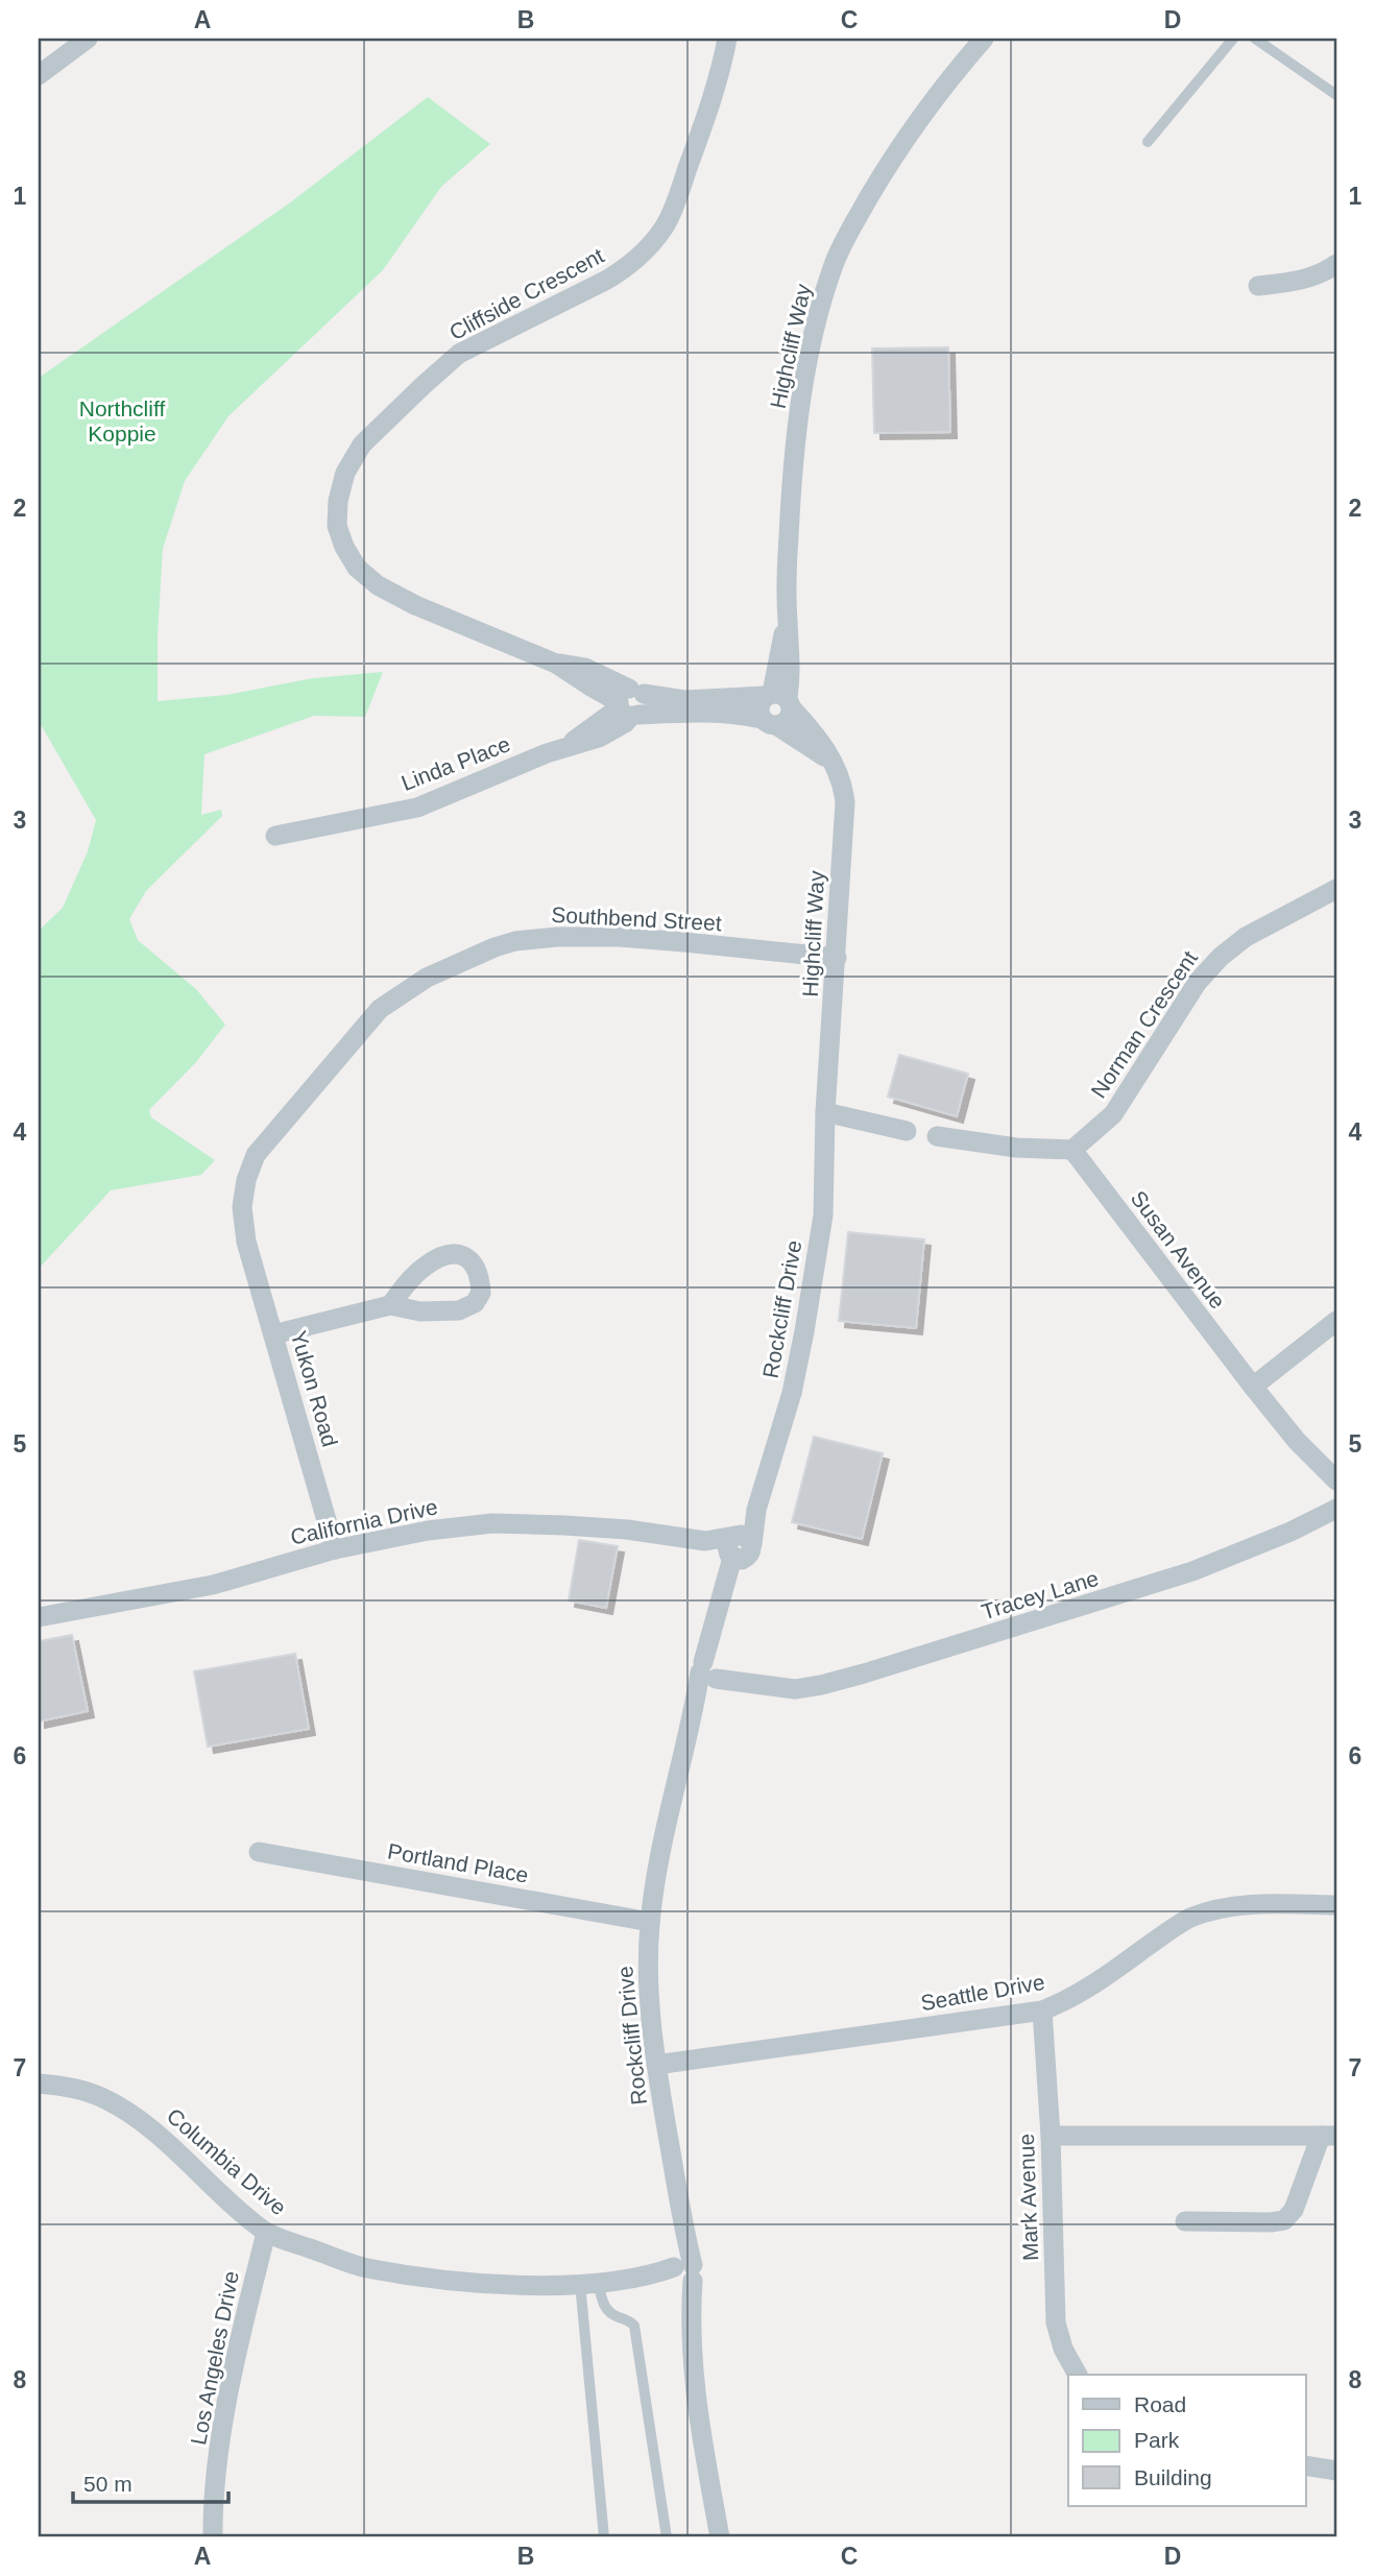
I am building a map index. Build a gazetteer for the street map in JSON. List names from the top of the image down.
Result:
{
  "streets": {
    "street": [
      "Cliffside Crescent",
      "Highcliff Way",
      "Linda Place",
      "Southbend Street",
      "Norman Crescent",
      "Susan Avenue",
      "Rockcliff Drive",
      "Yukon Road",
      "California Drive",
      "Tracey Lane",
      "Portland Place",
      "Seattle Drive",
      "Columbia Drive",
      "Mark Avenue",
      "Los Angeles Drive"
    ]
  },
  "crossings": [
    ["Cliffside Crescent", "Highcliff Way"],
    ["Cliffside Crescent", "Linda Place"],
    ["Highcliff Way", "Southbend Street"],
    ["Highcliff Way", "Rockcliff Drive"],
    ["Southbend Street", "Yukon Road"],
    ["Norman Crescent", "Susan Avenue"],
    ["Rockcliff Drive", "California Drive"],
    ["Rockcliff Drive", "Tracey Lane"],
    ["Rockcliff Drive", "Portland Place"],
    ["Rockcliff Drive", "Seattle Drive"],
    ["Rockcliff Drive", "Columbia Drive"],
    ["Yukon Road", "California Drive"],
    ["Seattle Drive", "Mark Avenue"],
    ["Columbia Drive", "Los Angeles Drive"]
  ],
  "parks": ["Northcliff Koppie"],
  "legend": ["Road", "Park", "Building"],
  "scale_bar": "50 m",
  "grid": {
    "columns": [
      "A",
      "B",
      "C",
      "D"
    ],
    "rows": [
      "1",
      "2",
      "3",
      "4",
      "5",
      "6",
      "7",
      "8"
    ]
  }
}
